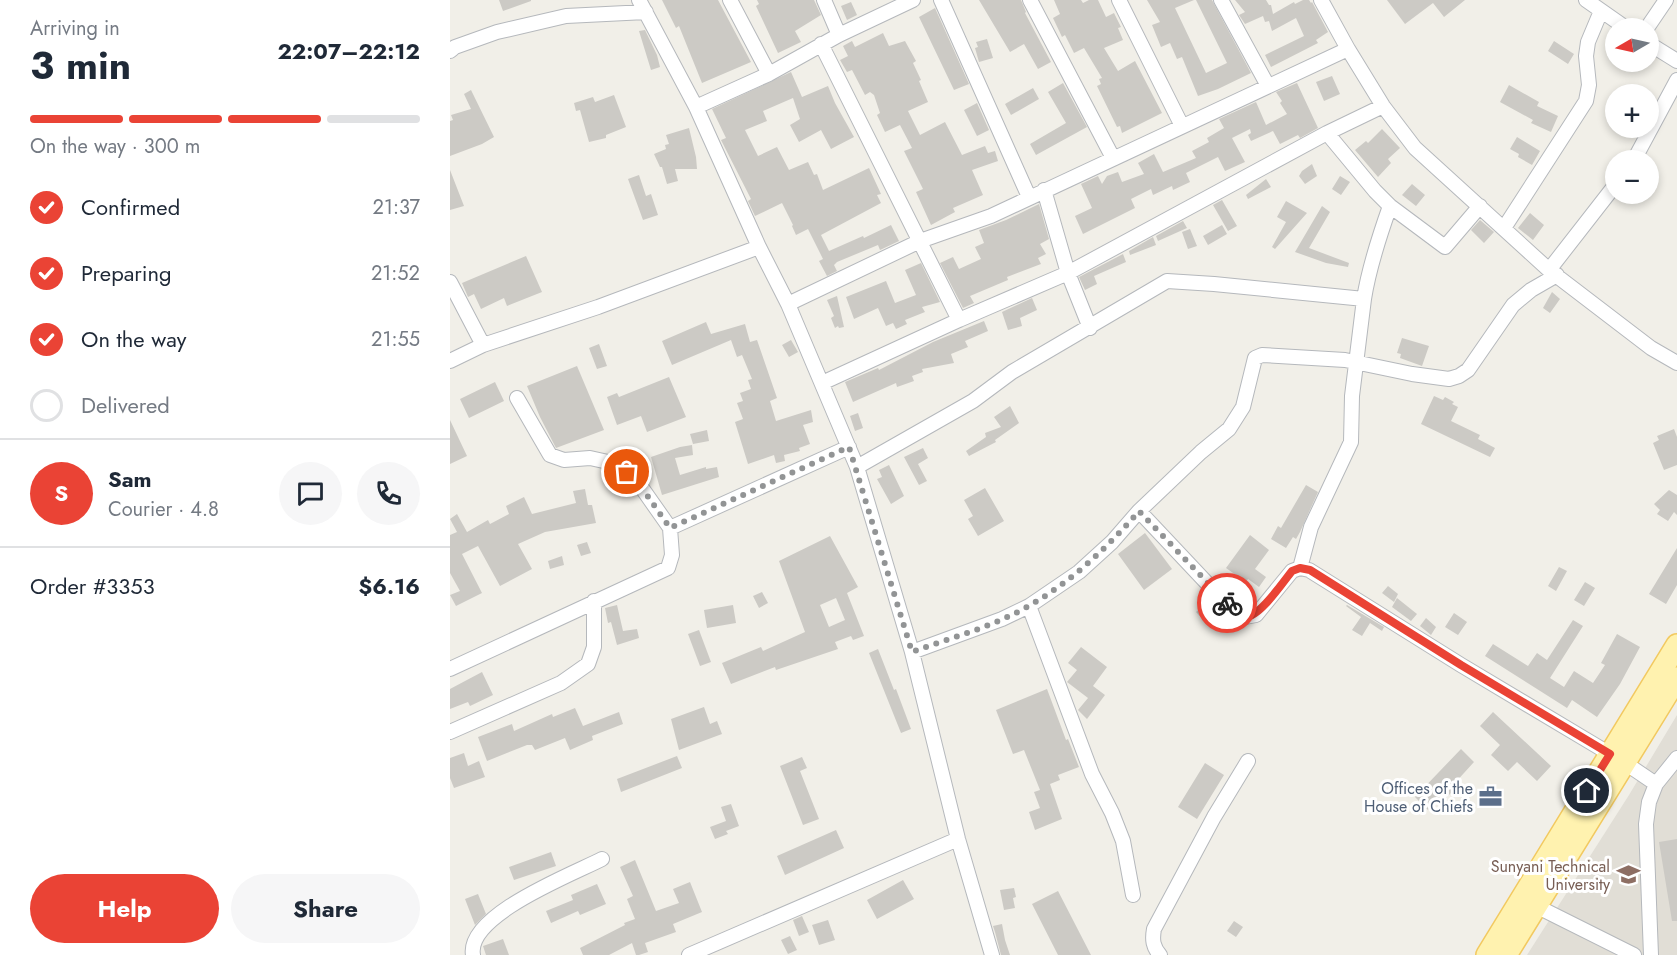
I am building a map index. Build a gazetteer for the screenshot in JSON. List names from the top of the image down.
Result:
{
  "places": {
    "office": ["Offices of the House of Chiefs"],
    "school or university": ["Sunyani Technical University"]
  },
  "north": "left",
  "page": {
    "heading": ["3 min", "Arriving in", "22:07–22:12"],
    "panel": [
      "Sam",
      "Courier · 4.8",
      "Order #3353",
      "$6.16"
    ],
    "map_buttons": ["+", "−"],
    "bar": "On the way · 300 m",
    "list": [
      ["Confirmed", "21:37"],
      ["Preparing", "21:52"],
      ["On the way", "21:55"],
      "Delivered"
    ],
    "round": "S",
    "buttons": ["Help", "Share"]
  }
}
